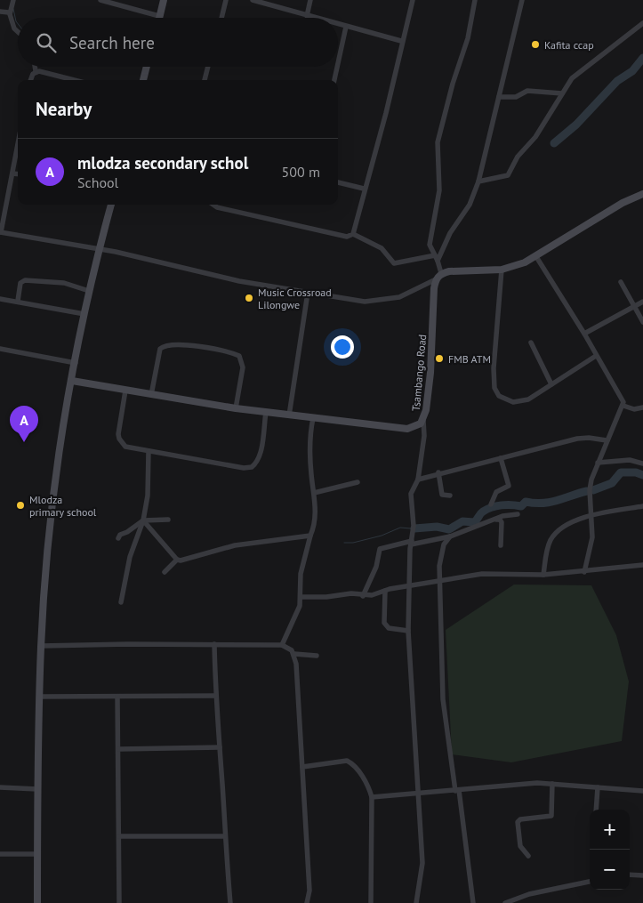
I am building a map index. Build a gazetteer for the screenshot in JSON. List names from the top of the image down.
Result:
{
  "streets": {
    "street": ["Tsambango Road"]
  },
  "places": [
    "Kafita ccap",
    "Music Crossroad Lilongwe",
    "FMB ATM",
    "Mlodza primary school"
  ],
  "page": {
    "search": "Search here",
    "heading": "Nearby",
    "list": [
      {
        "mark": "A",
        "name": "mlodza secondary schol",
        "note": "School",
        "value": "500 m"
      }
    ],
    "pins": "A",
    "map_buttons": ["+", "−"]
  }
}
